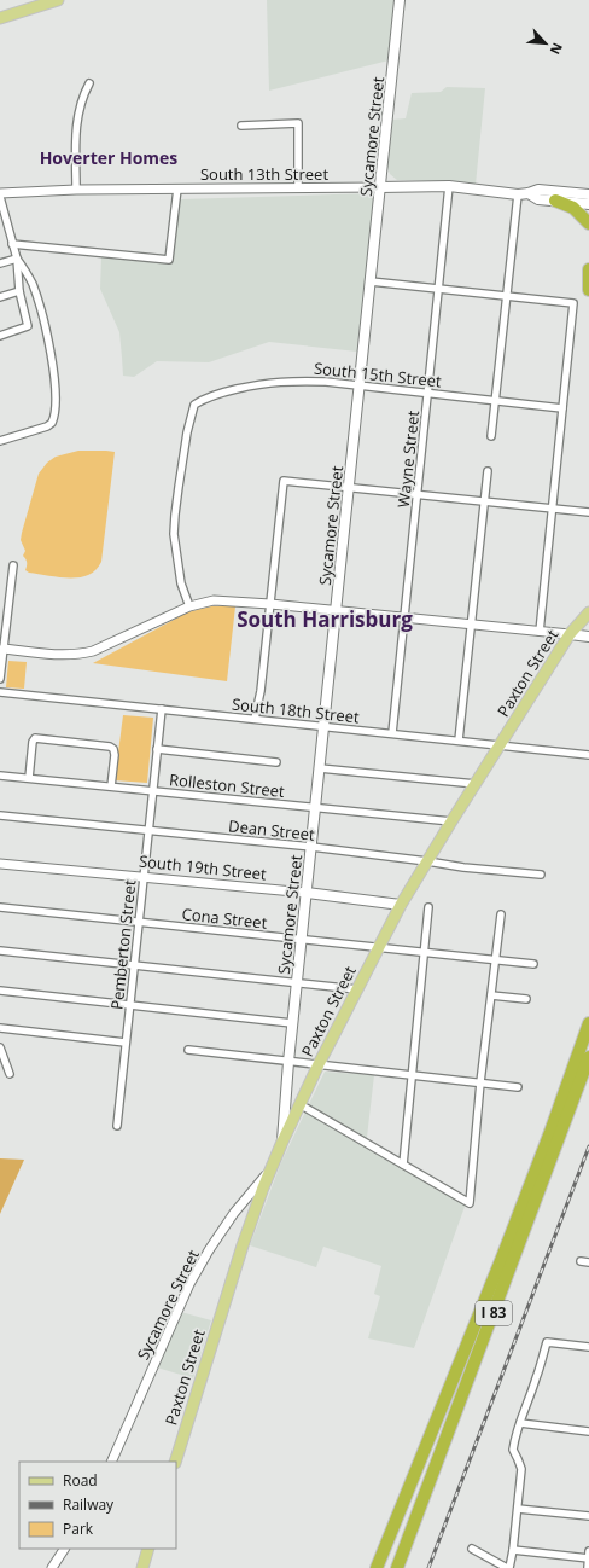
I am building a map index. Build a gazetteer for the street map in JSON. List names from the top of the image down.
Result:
{
  "streets": {
    "highway": ["I 83"],
    "main road": [
      "Sycamore Street",
      "South 13th Street",
      "Paxton Street",
      "South 19th Street"
    ],
    "street": [
      "South 15th Street",
      "Wayne Street",
      "South 18th Street",
      "Rolleston Street",
      "Dean Street",
      "Cona Street",
      "Pemberton Street"
    ]
  },
  "crossings": [
    ["Sycamore Street", "South 13th Street"],
    ["Sycamore Street", "South 15th Street"],
    ["Sycamore Street", "Paxton Street"],
    ["Sycamore Street", "South 18th Street"],
    ["Sycamore Street", "Rolleston Street"],
    ["Sycamore Street", "Dean Street"],
    ["Sycamore Street", "South 19th Street"],
    ["Sycamore Street", "Cona Street"],
    ["South 13th Street", "Wayne Street"],
    ["South 15th Street", "Wayne Street"],
    ["Wayne Street", "South 18th Street"],
    ["Paxton Street", "South 18th Street"],
    ["Paxton Street", "Rolleston Street"],
    ["Paxton Street", "Dean Street"],
    ["Paxton Street", "South 19th Street"],
    ["Paxton Street", "Cona Street"],
    ["South 18th Street", "Pemberton Street"],
    ["Rolleston Street", "Pemberton Street"],
    ["Dean Street", "Pemberton Street"],
    ["South 19th Street", "Pemberton Street"],
    ["Cona Street", "Pemberton Street"]
  ],
  "districts": ["Hoverter Homes", "South Harrisburg"],
  "legend": ["Road", "Railway", "Park"],
  "north": "bottom right"
}
